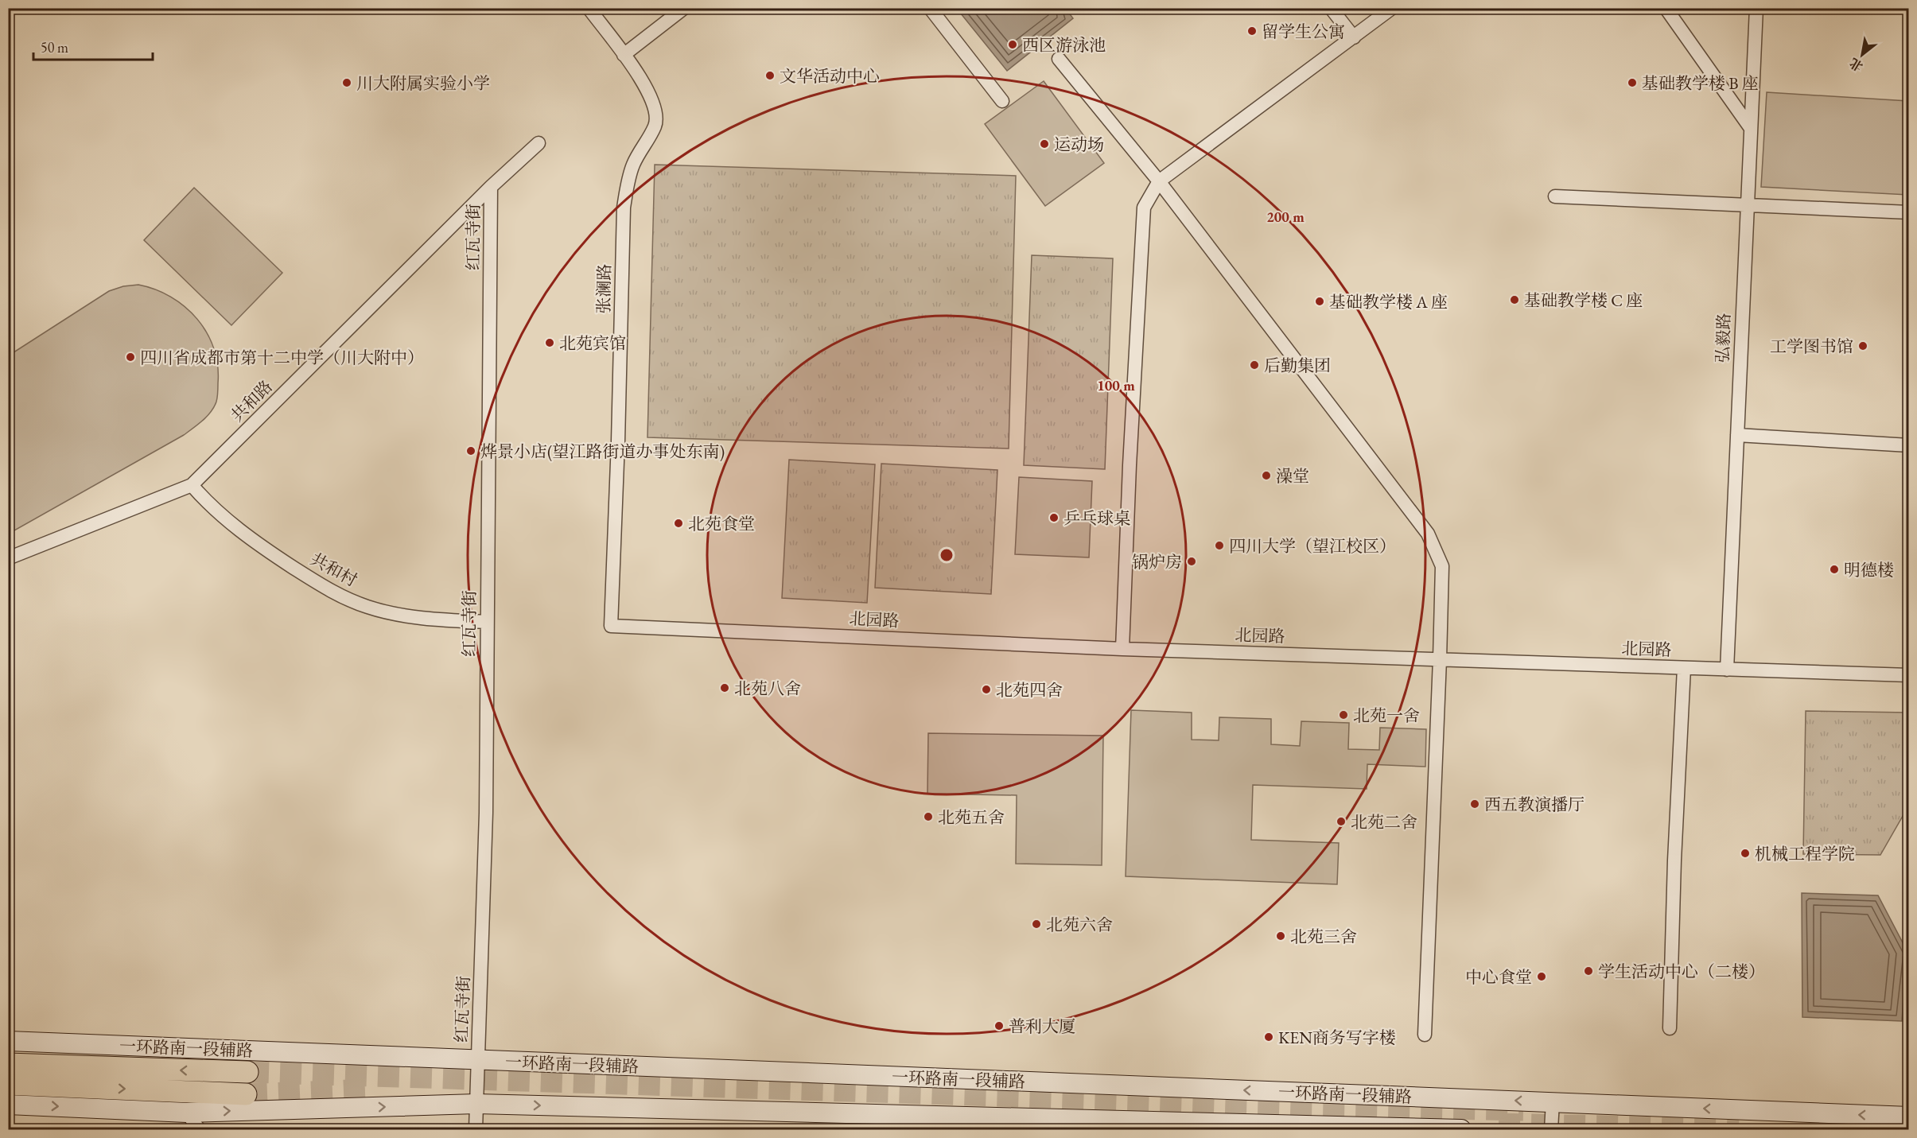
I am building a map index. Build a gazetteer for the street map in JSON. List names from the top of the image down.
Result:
{
  "streets": {
    "main road": ["一环路南一段辅路"],
    "street": [
      "红瓦寺街",
      "张澜路",
      "弘毅路",
      "共和路",
      "共和村",
      "北园路"
    ]
  },
  "crossings": [
    ["红瓦寺街", "共和路"],
    ["红瓦寺街", "共和村"],
    ["红瓦寺街", "一环路南一段辅路"],
    ["张澜路", "北园路"],
    ["弘毅路", "北园路"],
    ["共和路", "共和村"]
  ],
  "places": [
    "留学生公寓",
    "西区游泳池",
    "文华活动中心",
    "川大附属实验小学",
    "基础教学楼 B 座",
    "运动场",
    "基础教学楼 C 座",
    "基础教学楼 A 座",
    "北苑宾馆",
    "工学图书馆",
    "四川省成都市第十二中学（川大附中）",
    "后勤集团",
    "烨景小店(望江路街道办事处东南)",
    "澡堂",
    "乒乓球桌",
    "北苑食堂",
    "四川大学（望江校区）",
    "锅炉房",
    "明德楼",
    "北苑八舍",
    "北苑四舍",
    "北苑一舍",
    "西五教演播厅",
    "北苑五舍",
    "北苑二舍",
    "机械工程学院",
    "北苑六舍",
    "北苑三舍",
    "学生活动中心（二楼）",
    "中心食堂",
    "普利大厦",
    "KEN商务写字楼"
  ],
  "scale_bar": "50 m",
  "north": "bottom left",
  "rings": ["200 m", "100 m"]
}
